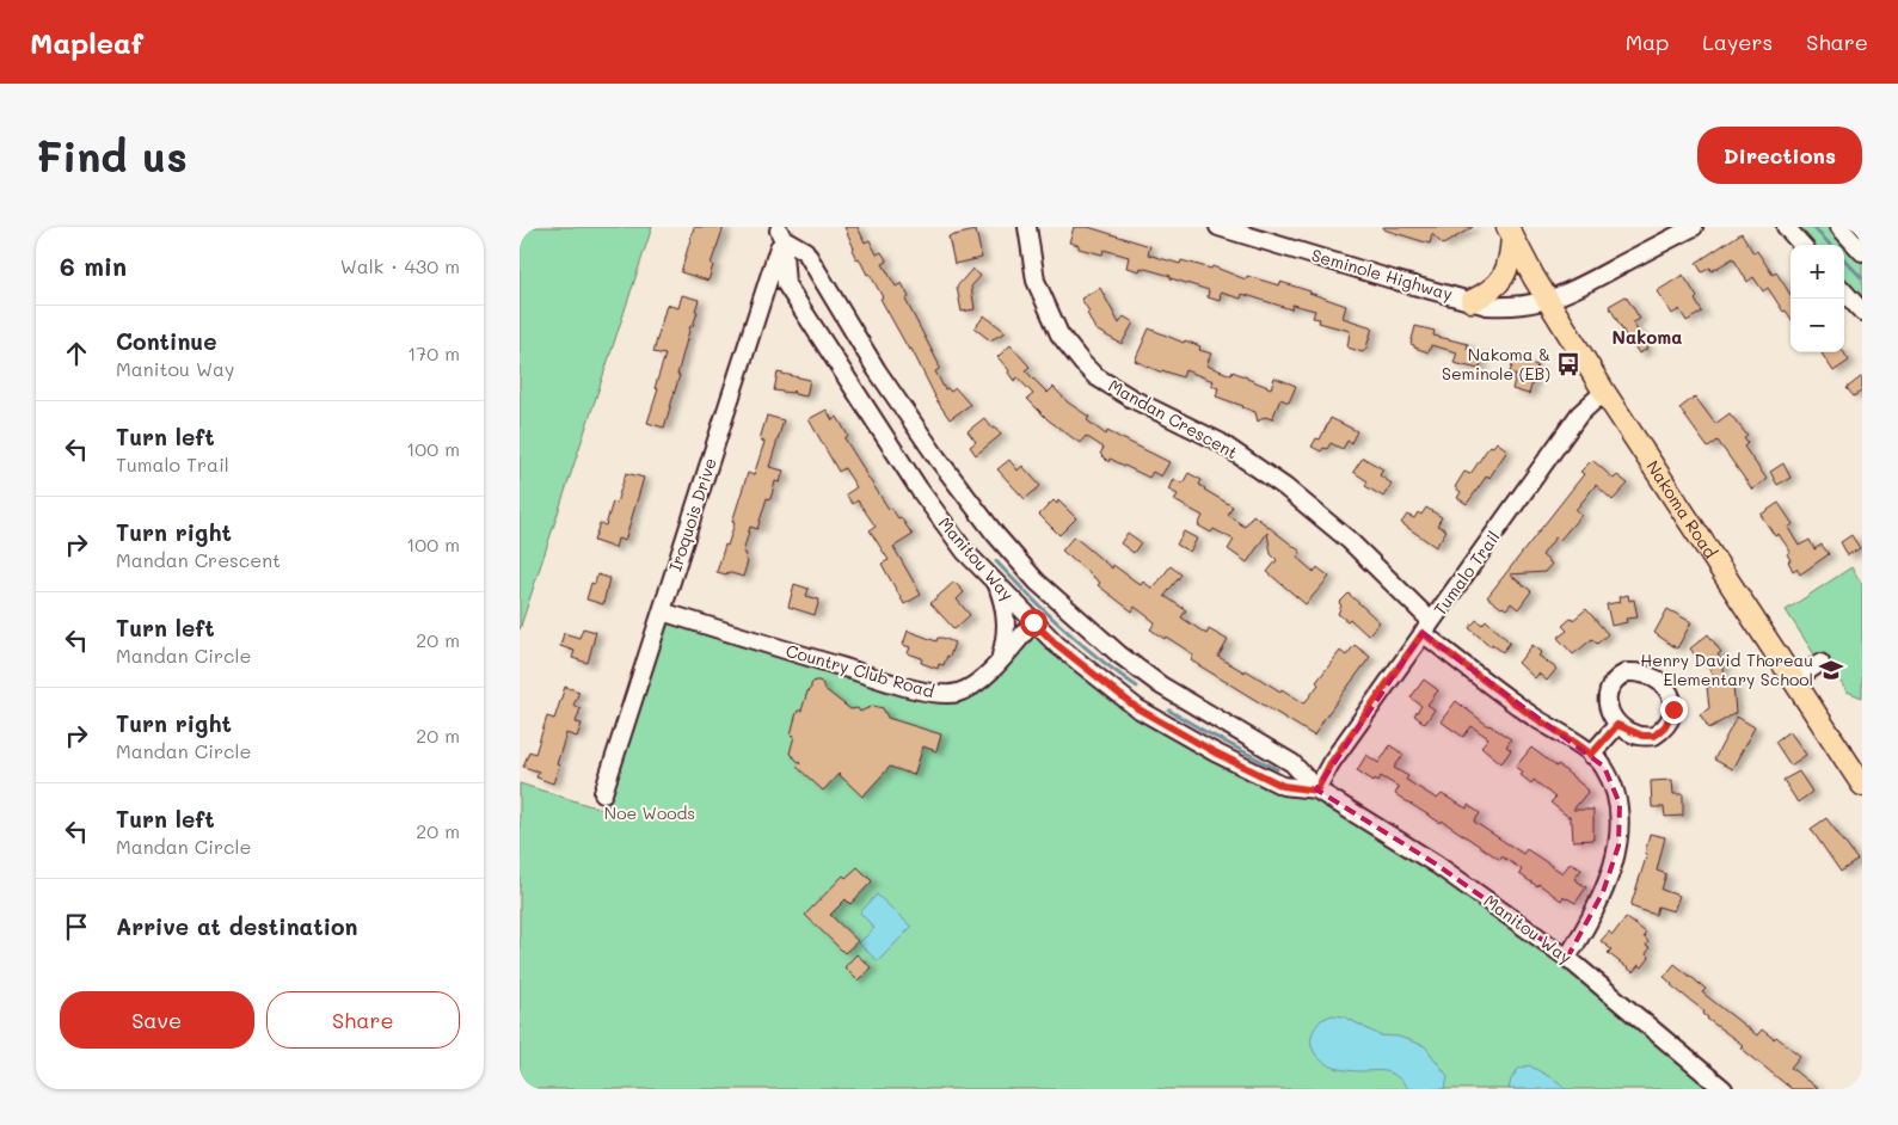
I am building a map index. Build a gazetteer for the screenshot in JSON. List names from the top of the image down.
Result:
{
  "streets": {
    "main road": ["Nakoma Road"],
    "street": [
      "Seminole Highway",
      "Mandan Crescent",
      "Iroquois Drive",
      "Manitou Way",
      "Tumalo Trail",
      "Country Club Road"
    ]
  },
  "crossings": [
    ["Seminole Highway", "Nakoma Road"],
    ["Mandan Crescent", "Manitou Way"],
    ["Mandan Crescent", "Tumalo Trail"],
    ["Nakoma Road", "Tumalo Trail"],
    ["Iroquois Drive", "Manitou Way"],
    ["Iroquois Drive", "Country Club Road"],
    ["Manitou Way", "Tumalo Trail"],
    ["Manitou Way", "Country Club Road"]
  ],
  "districts": ["Nakoma"],
  "parks": ["Noe Woods"],
  "places": {
    "bus stop": ["Nakoma & Seminole (EB)"],
    "school or university": ["Henry David Thoreau Elementary School"]
  },
  "page": {
    "header": "Mapleaf",
    "nav": ["Map", "Layers", "Share"],
    "buttons": [
      "Directions",
      ["Save", "Share"]
    ],
    "title": "Find us",
    "heading": ["6 min", "Walk · 430 m"],
    "map_buttons": ["+", "−"],
    "list": [
      ["Continue", "Manitou Way", "170 m"],
      ["Turn left", "Tumalo Trail", "100 m"],
      ["Turn right", "Mandan Crescent", "100 m"],
      ["Turn left", "Mandan Circle", "20 m"],
      ["Turn right", "Mandan Circle", "20 m"],
      ["Turn left", "Mandan Circle", "20 m"],
      "Arrive at destination"
    ]
  }
}
